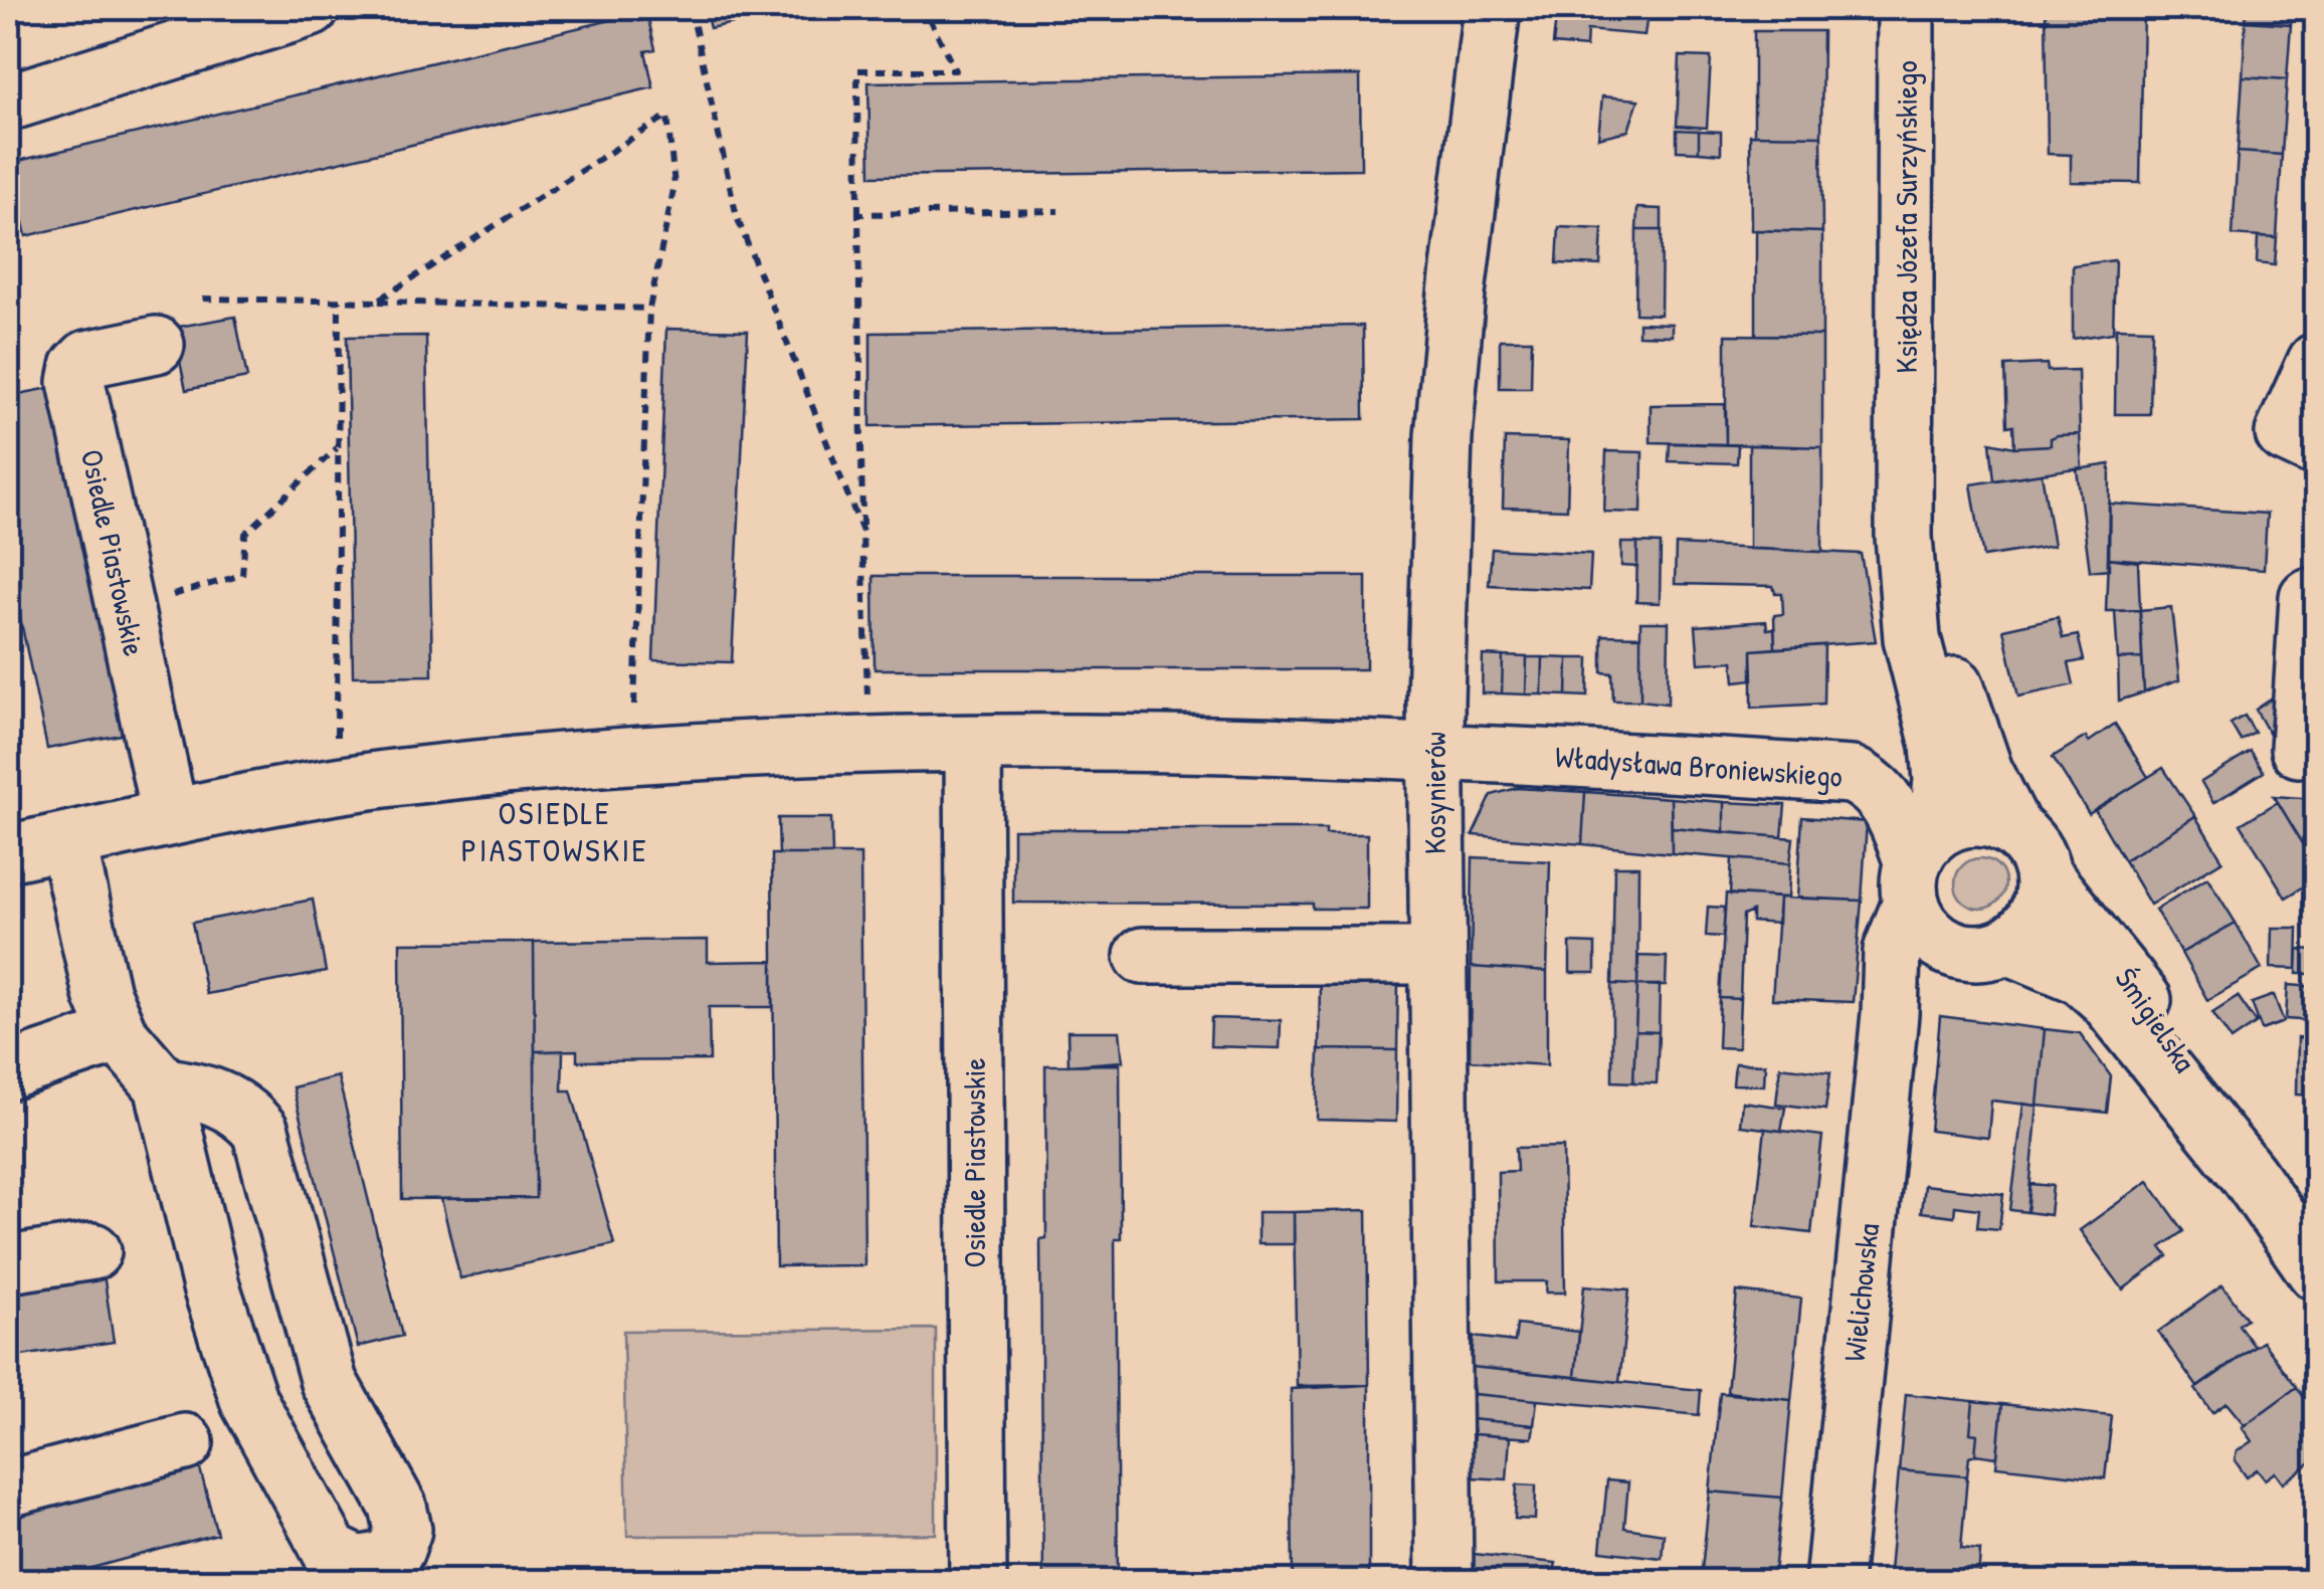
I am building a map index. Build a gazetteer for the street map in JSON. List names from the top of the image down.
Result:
{
  "streets": {
    "street": [
      "Księdza Józefa Surzyńskiego",
      "Osiedle Piastowskie",
      "Władysława Broniewskiego",
      "Kosynierów",
      "Śmigielska",
      "Wielichowska"
    ]
  },
  "crossings": [
    ["Księdza Józefa Surzyńskiego", "Władysława Broniewskiego"],
    ["Księdza Józefa Surzyńskiego", "Śmigielska"],
    ["Księdza Józefa Surzyńskiego", "Wielichowska"],
    ["Władysława Broniewskiego", "Kosynierów"],
    ["Władysława Broniewskiego", "Śmigielska"],
    ["Władysława Broniewskiego", "Wielichowska"],
    ["Śmigielska", "Wielichowska"]
  ],
  "districts": ["OSIEDLE PIASTOWSKIE"]
}
